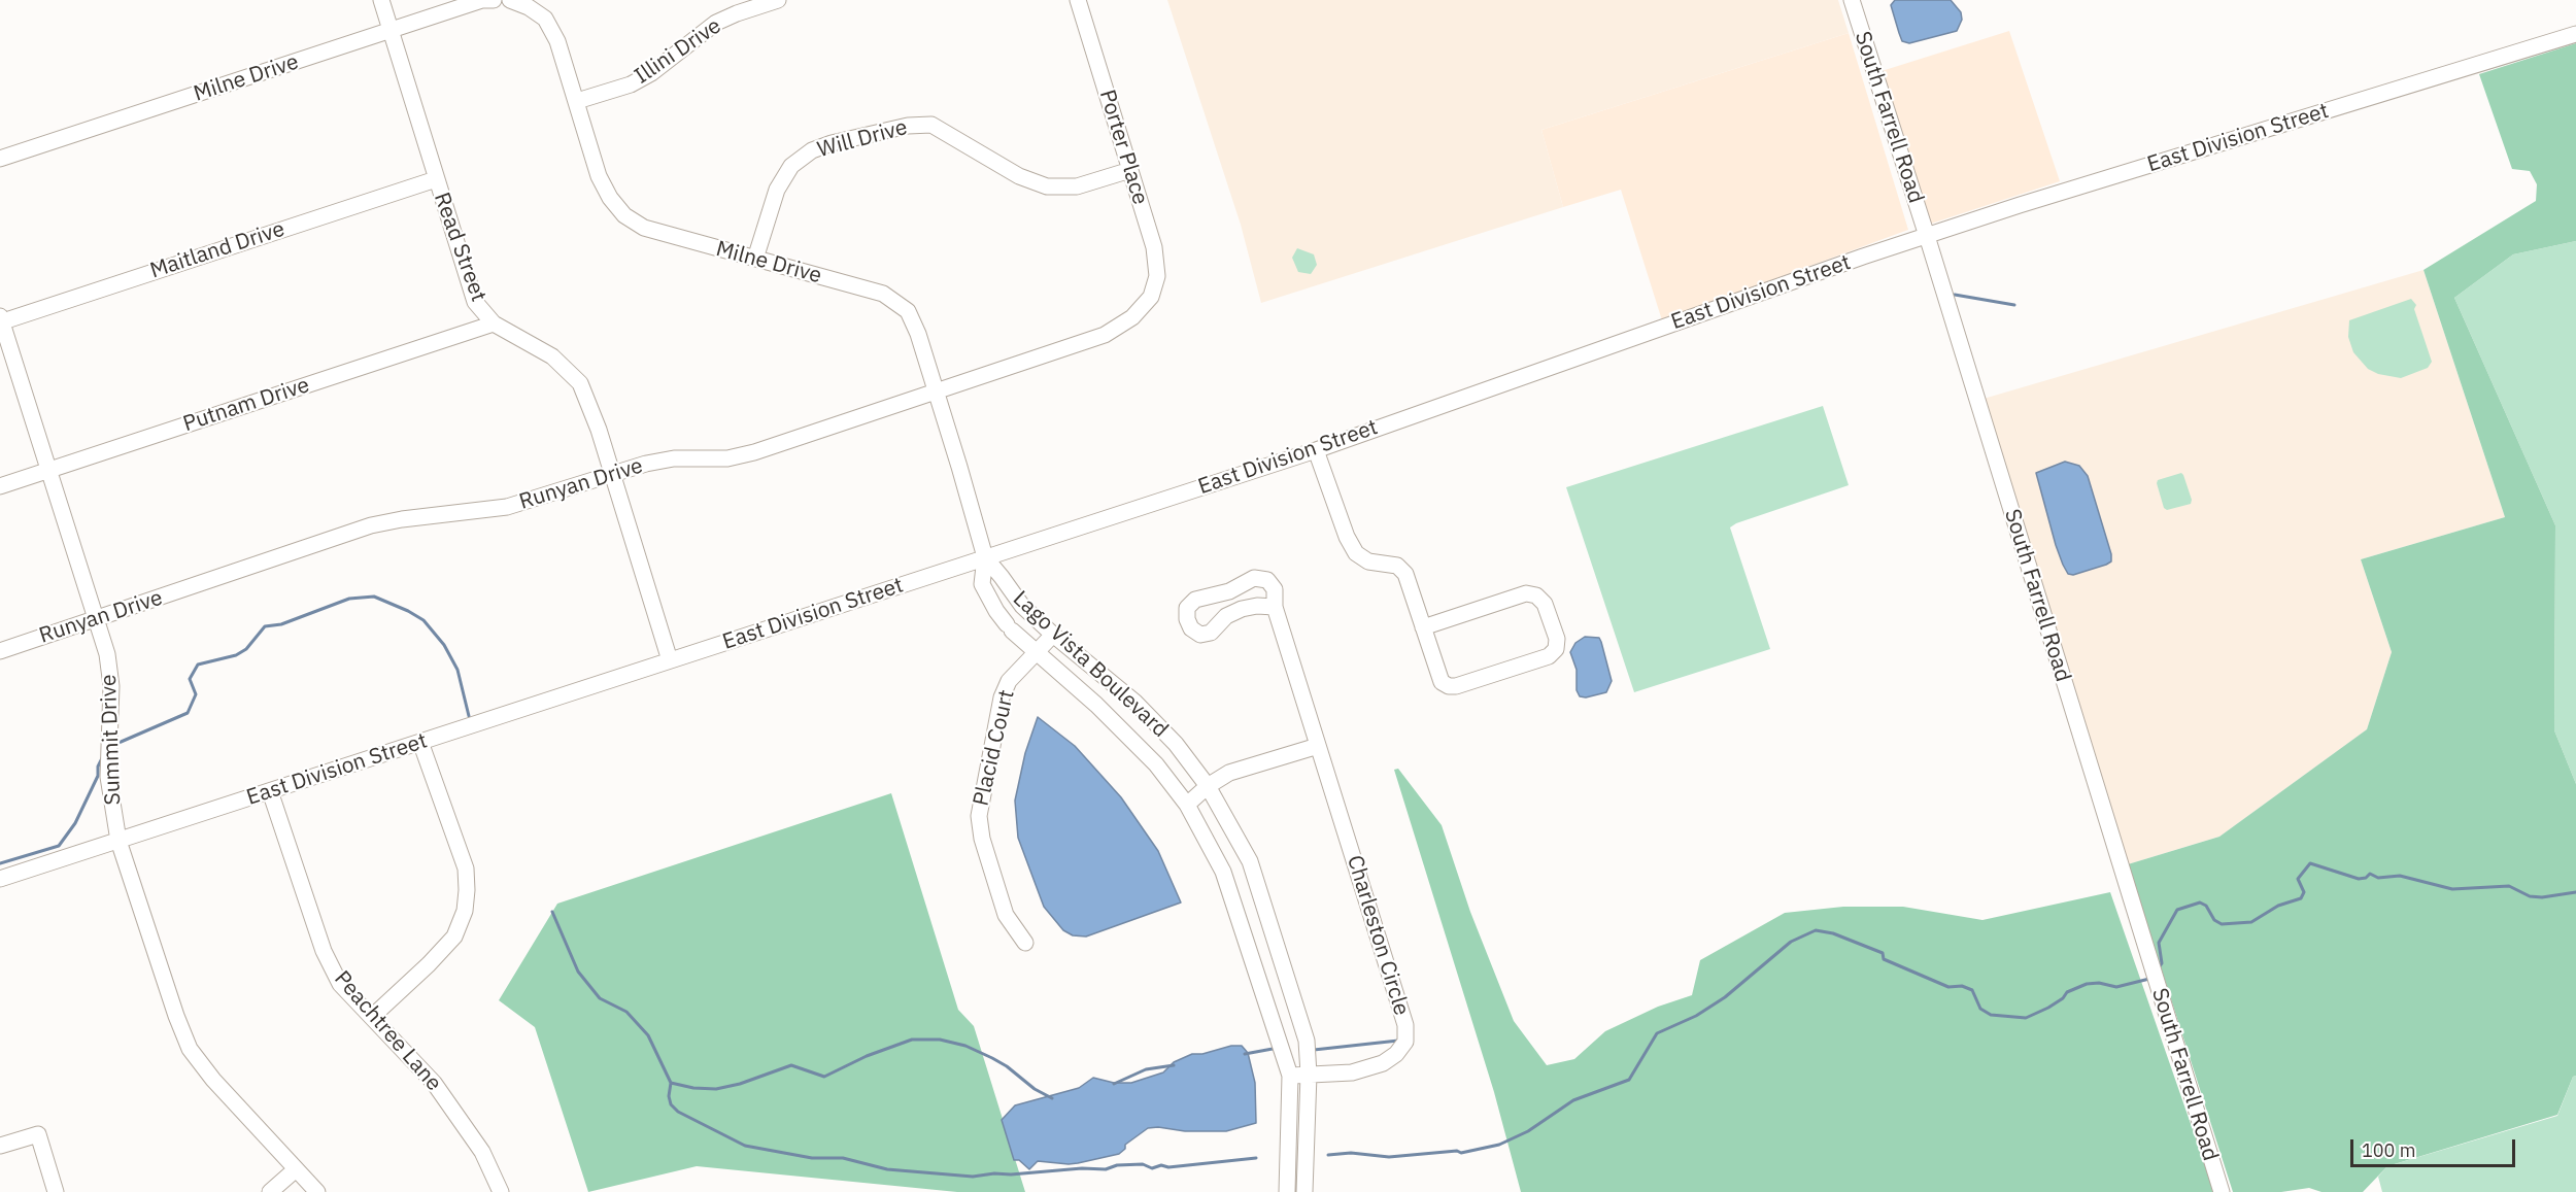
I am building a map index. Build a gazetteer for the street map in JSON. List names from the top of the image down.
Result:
{
  "streets": {
    "street": [
      "Illini Drive",
      "Milne Drive",
      "South Farrell Road",
      "East Division Street",
      "Will Drive",
      "Porter Place",
      "Read Street",
      "Maitland Drive",
      "Putnam Drive",
      "Runyan Drive",
      "Lago Vista Boulevard",
      "Summit Drive",
      "Placid Court",
      "Charleston Circle",
      "Peachtree Lane"
    ]
  },
  "crossings": [
    ["Illini Drive", "Milne Drive"],
    ["Milne Drive", "East Division Street"],
    ["Milne Drive", "Will Drive"],
    ["Milne Drive", "Read Street"],
    ["Milne Drive", "Runyan Drive"],
    ["Milne Drive", "Lago Vista Boulevard"],
    ["South Farrell Road", "East Division Street"],
    ["East Division Street", "Read Street"],
    ["East Division Street", "Lago Vista Boulevard"],
    ["East Division Street", "Summit Drive"],
    ["East Division Street", "Peachtree Lane"],
    ["Will Drive", "Porter Place"],
    ["Porter Place", "Runyan Drive"],
    ["Read Street", "Maitland Drive"],
    ["Read Street", "Putnam Drive"],
    ["Read Street", "Runyan Drive"],
    ["Maitland Drive", "Summit Drive"],
    ["Putnam Drive", "Summit Drive"],
    ["Runyan Drive", "Summit Drive"],
    ["Lago Vista Boulevard", "Placid Court"],
    ["Lago Vista Boulevard", "Charleston Circle"]
  ],
  "scale_bar": "100 m"
}
